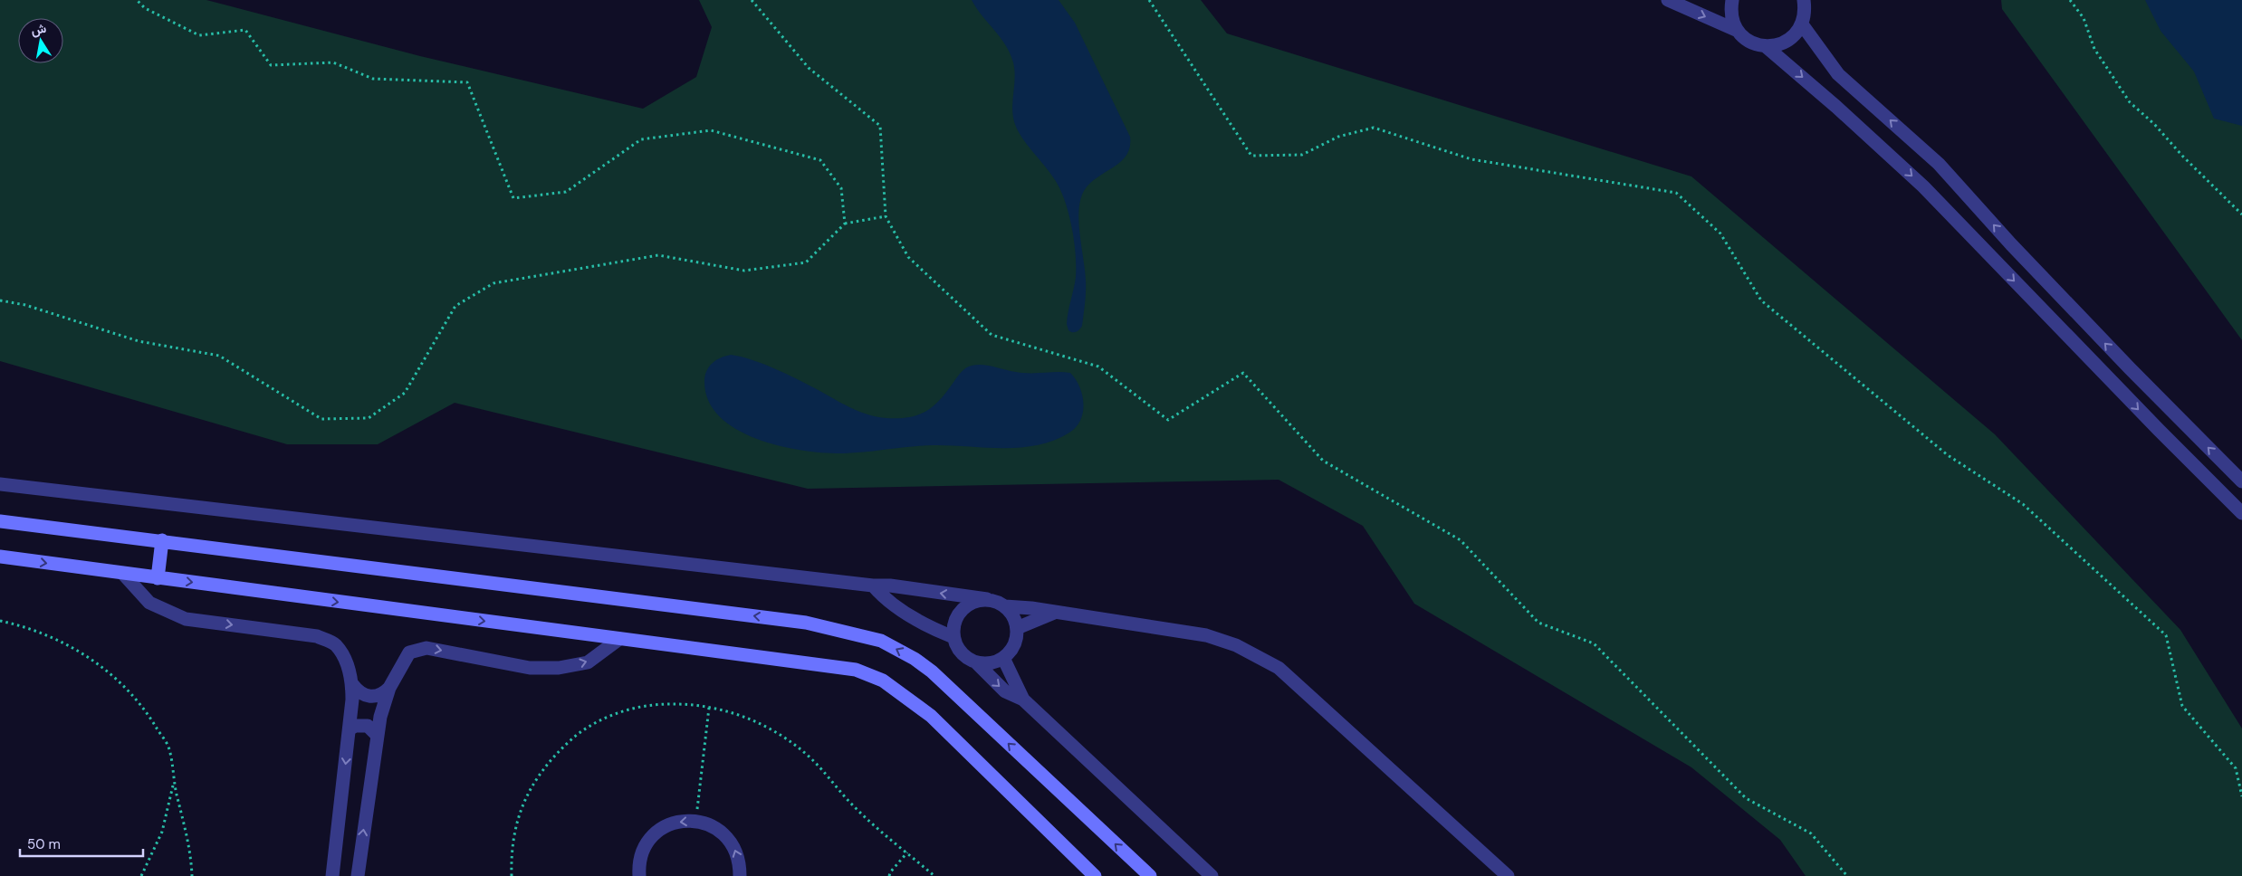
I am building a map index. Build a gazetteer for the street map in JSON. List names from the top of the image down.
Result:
{
  "scale_bar": "50 m",
  "north": "top"
}
